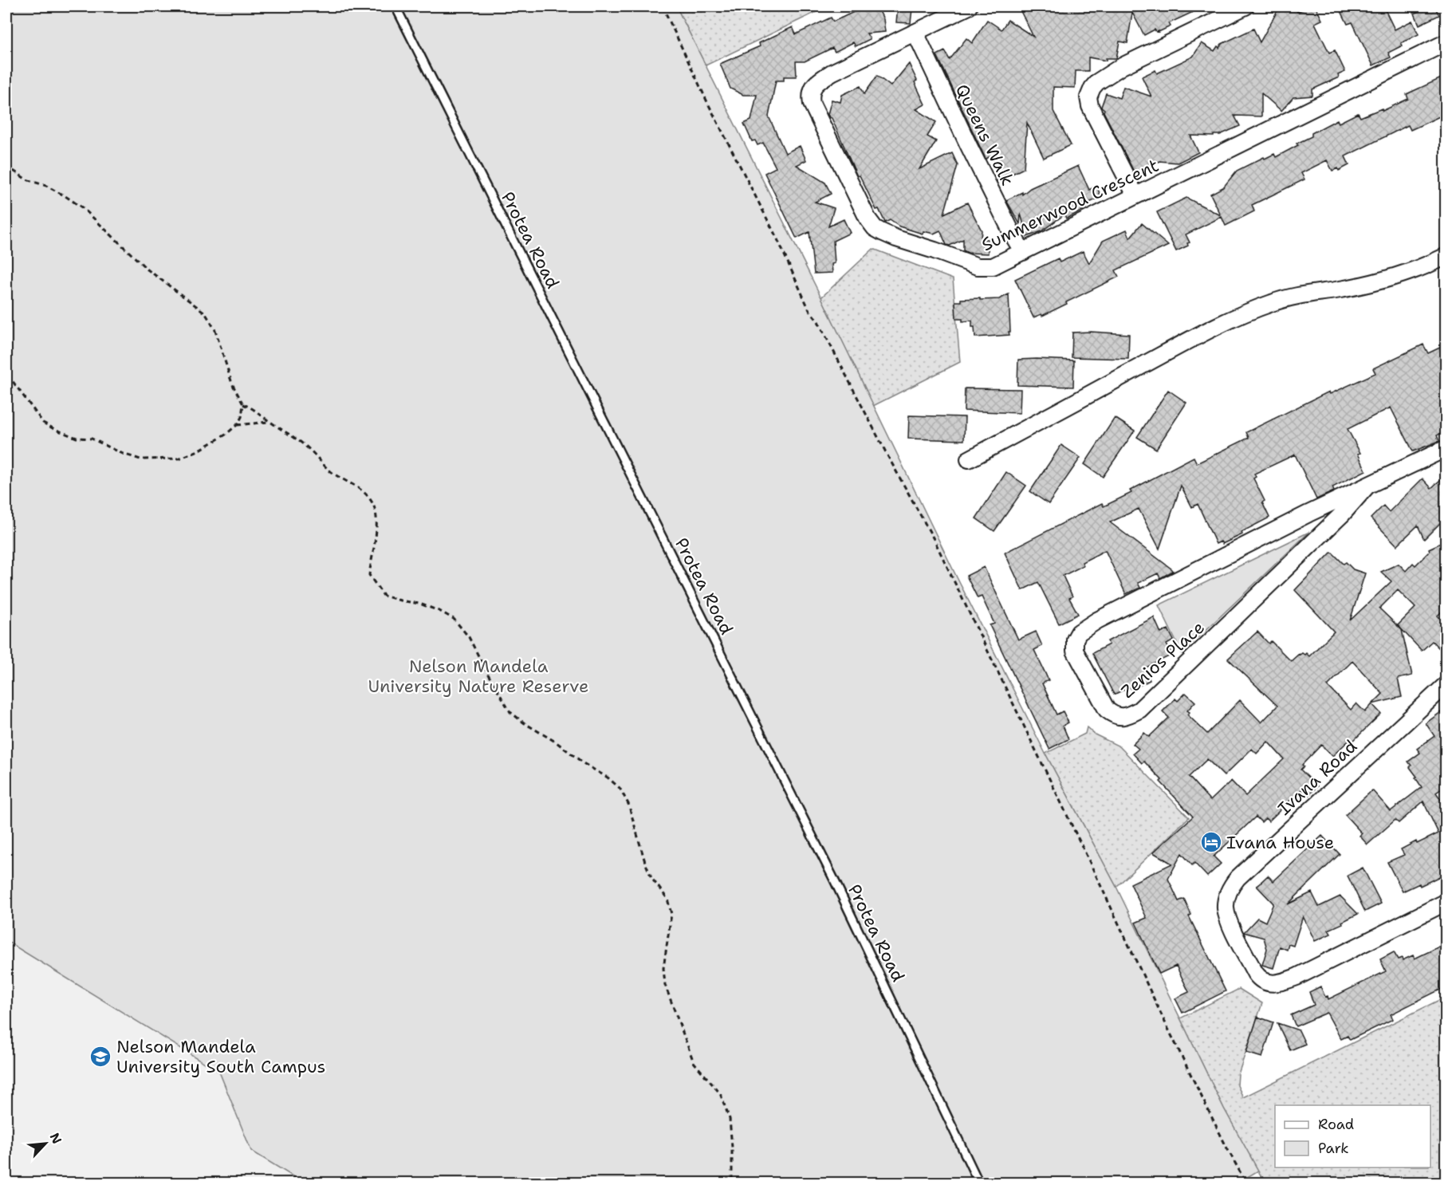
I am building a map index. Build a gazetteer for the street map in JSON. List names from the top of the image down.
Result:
{
  "streets": {
    "street": [
      "Queens Walk",
      "Summerwood Crescent",
      "Zenios Place",
      "Ivana Road"
    ],
    "lane": ["Protea Road"]
  },
  "crossings": [
    ["Queens Walk", "Summerwood Crescent"]
  ],
  "parks": ["Nelson Mandela University Nature Reserve"],
  "places": {
    "hotel": ["Ivana House"],
    "school or university": ["Nelson Mandela University South Campus"]
  },
  "legend": ["Road", "Park"],
  "north": "top right"
}
